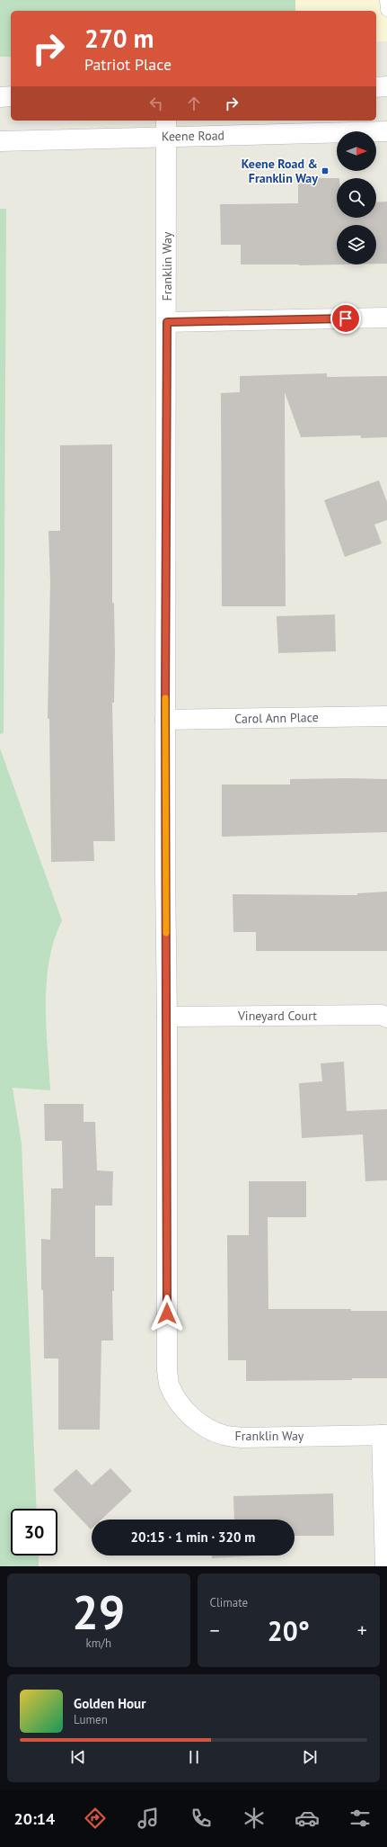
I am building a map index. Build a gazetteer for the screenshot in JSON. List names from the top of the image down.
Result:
{
  "streets": {
    "street": [
      "Keene Road",
      "Franklin Way",
      "Carol Ann Place",
      "Vineyard Court"
    ]
  },
  "crossings": [
    ["Keene Road", "Franklin Way"],
    ["Franklin Way", "Carol Ann Place"],
    ["Franklin Way", "Vineyard Court"]
  ],
  "places": {
    "transit": ["Keene Road & Franklin Way"]
  },
  "north": "right",
  "page": {
    "turn": ["270 m", "Patriot Place"],
    "limit": "30",
    "trip": "20:15 · 1 min · 320 m",
    "tile": [
      ["29", "km/h"],
      "Climate"
    ],
    "heat": ["−", "20°", "+"],
    "song": ["Golden Hour", "Lumen"],
    "tabs": "20:14"
  }
}
